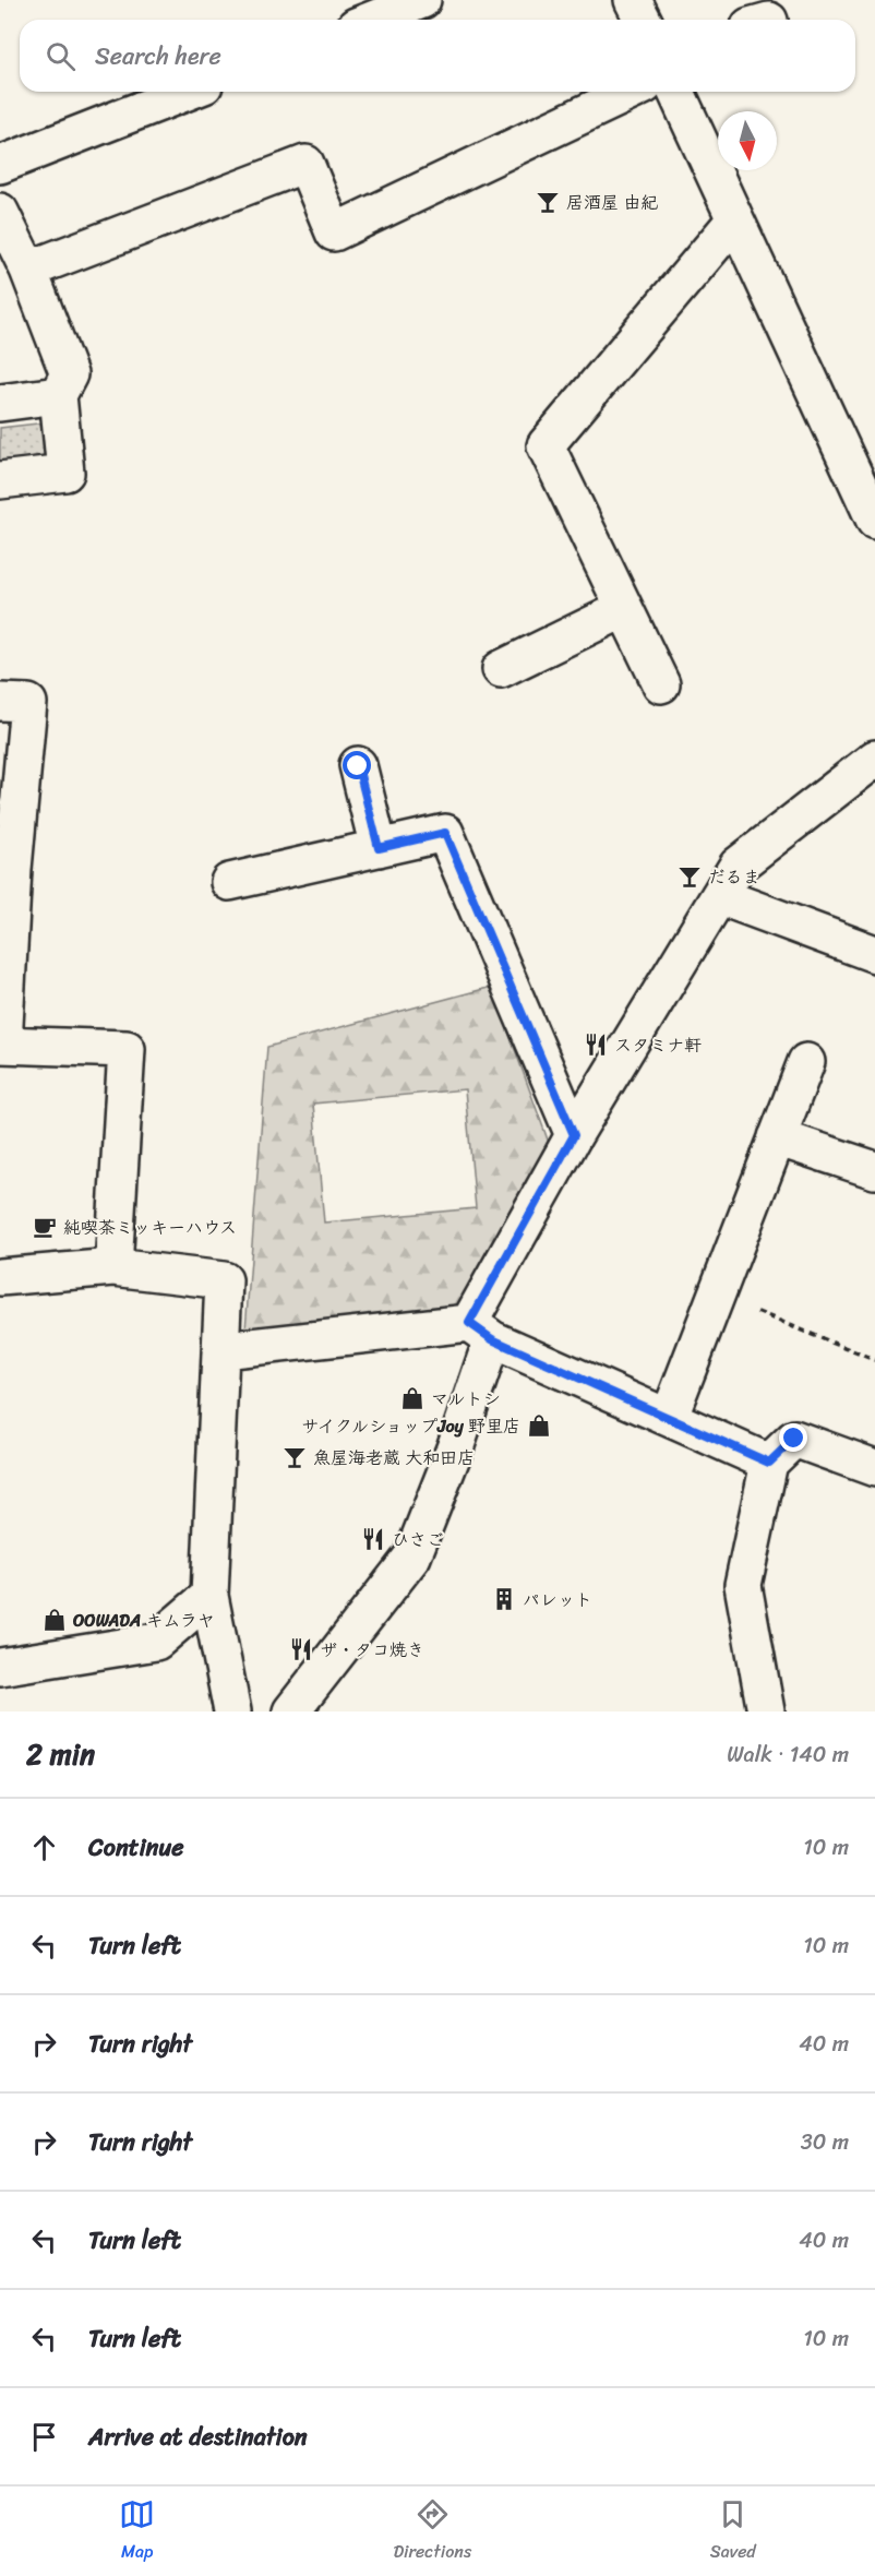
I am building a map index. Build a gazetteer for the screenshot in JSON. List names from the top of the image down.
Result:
{
  "places": {
    "bar": ["居酒屋 由紀", "だるま", "魚屋海老蔵 大和田店"],
    "restaurant": ["スタミナ軒", "ひさご", "ザ・タコ焼き"],
    "cafe": ["純喫茶ミッキーハウス"],
    "shop": ["マルトシ", "サイクルショップJoy 野里店", "OOWADA キムラヤ"],
    "building": ["パレット"]
  },
  "north": "bottom",
  "page": {
    "search": "Search here",
    "heading": ["2 min", "Walk · 140 m"],
    "list": [
      ["Continue", "10 m"],
      ["Turn left", "10 m"],
      ["Turn right", "40 m"],
      ["Turn right", "30 m"],
      ["Turn left", "40 m"],
      ["Turn left", "10 m"],
      "Arrive at destination"
    ],
    "nav": ["Map", "Directions", "Saved"]
  }
}
